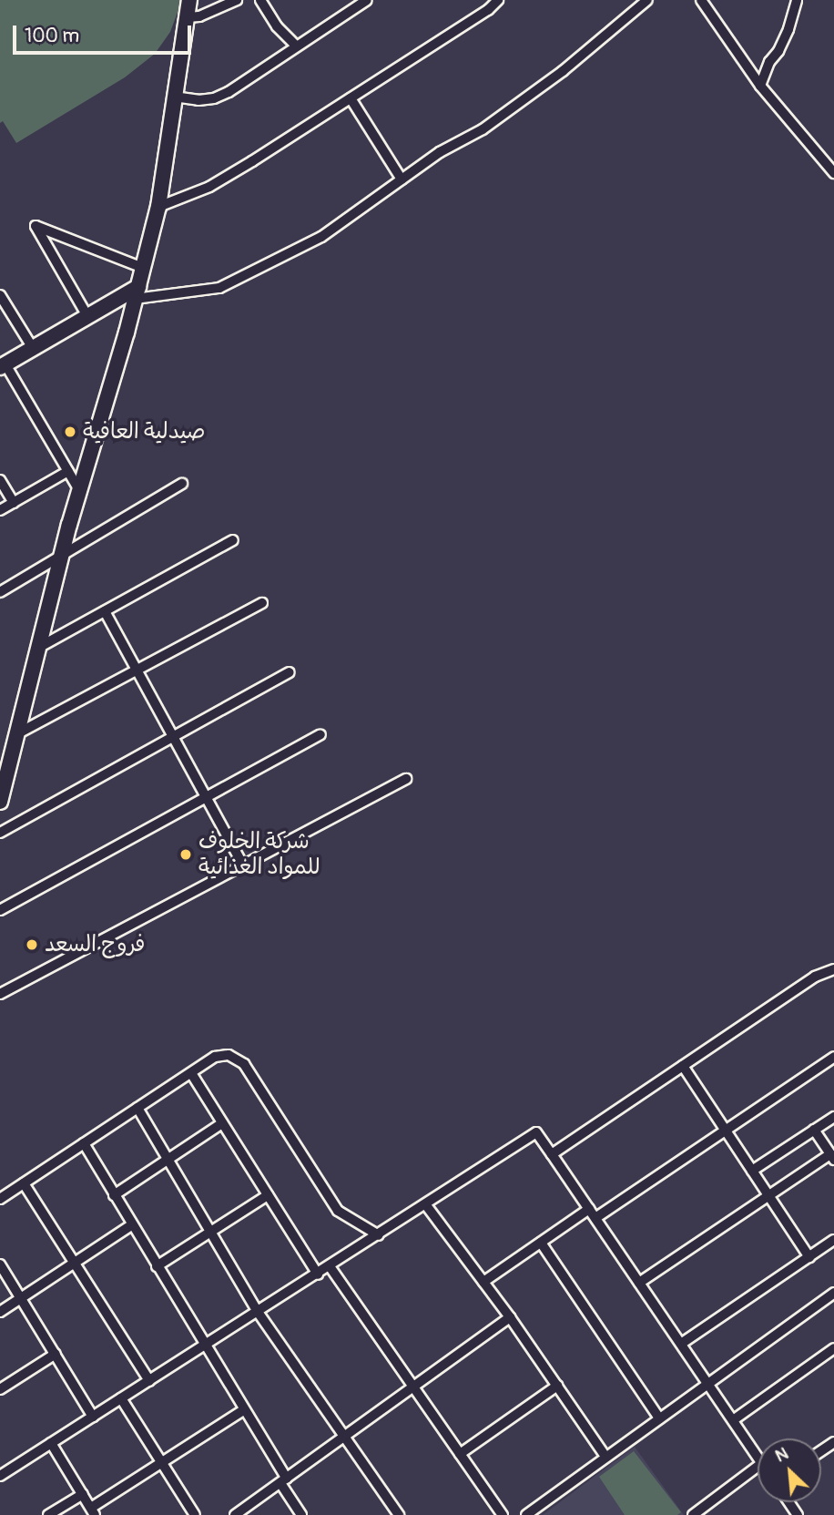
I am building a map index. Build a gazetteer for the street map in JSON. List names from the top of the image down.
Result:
{
  "places": ["صيدلية العافية", "شركة الخلوف للمواد الغذائية", "فروج السعد"],
  "scale_bar": "100 m",
  "north": "top left"
}
